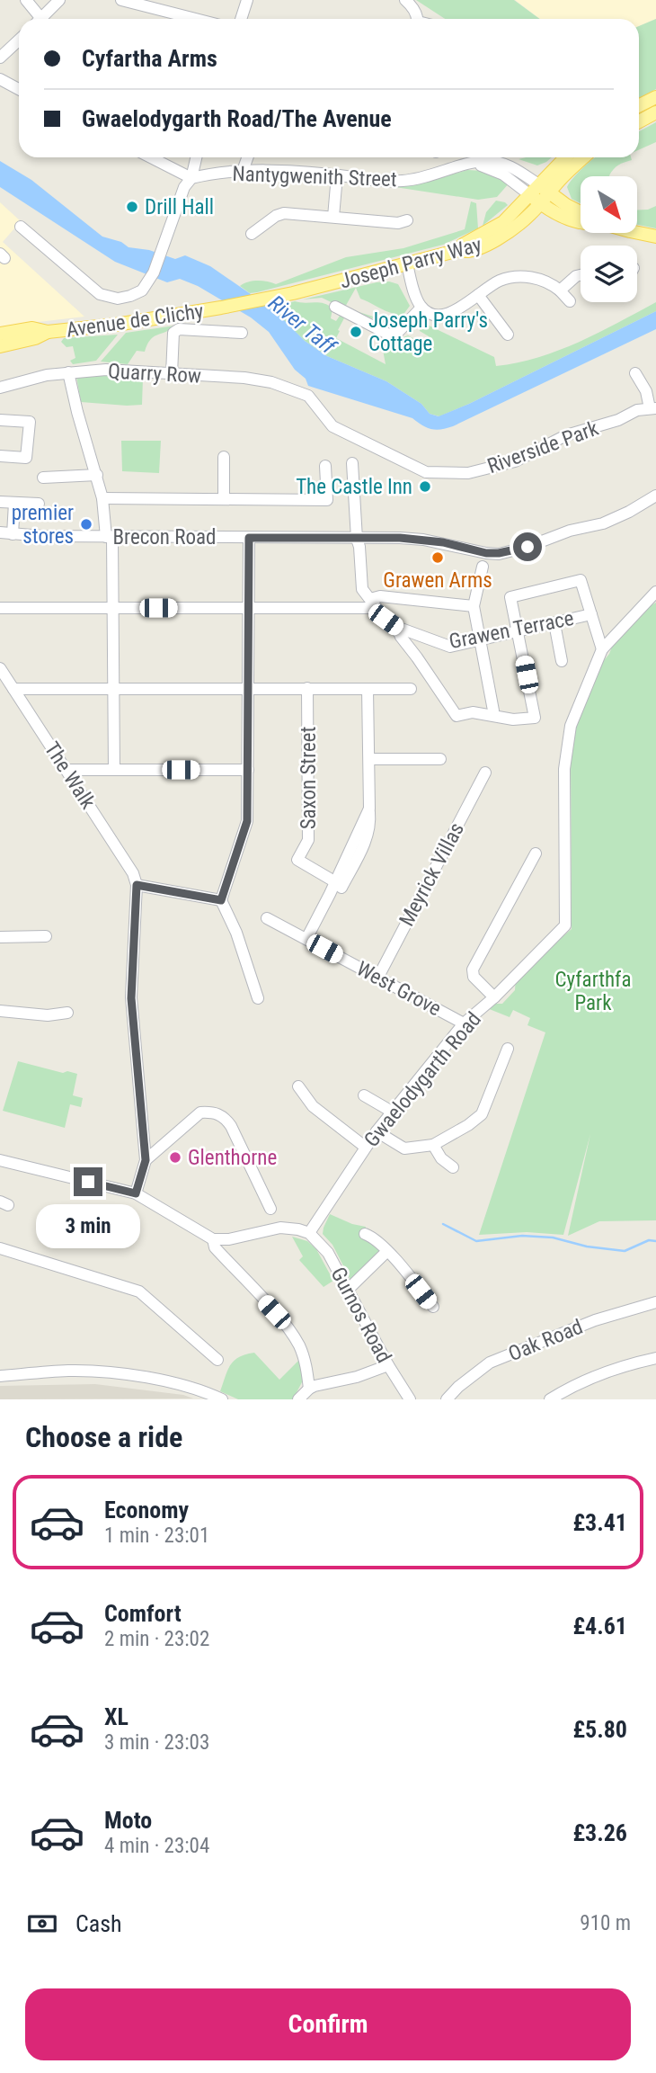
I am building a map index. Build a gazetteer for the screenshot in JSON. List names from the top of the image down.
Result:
{
  "streets": {
    "main road": ["Joseph Parry Way", "Avenue de Clichy"],
    "street": [
      "Nantygwenith Street",
      "Quarry Row",
      "Riverside Park",
      "Brecon Road",
      "Grawen Terrace",
      "The Walk",
      "Saxon Street",
      "Meyrick Villas",
      "West Grove",
      "Gwaelodygarth Road",
      "Gurnos Road",
      "Oak Road"
    ]
  },
  "crossings": [
    ["Nantygwenith Street", "Joseph Parry Way"],
    ["Joseph Parry Way", "Avenue de Clichy"],
    ["Quarry Row", "Riverside Park"],
    ["Meyrick Villas", "West Grove"],
    ["West Grove", "Gwaelodygarth Road"],
    ["Gwaelodygarth Road", "Gurnos Road"]
  ],
  "water": ["River Taff"],
  "parks": ["Cyfarthfa Park"],
  "places": [
    "Drill Hall",
    "Joseph Parry's Cottage",
    "The Castle Inn",
    "premier stores",
    "Grawen Arms",
    "Glenthorne"
  ],
  "north": "bottom right",
  "page": {
    "banner": ["Cyfartha Arms", "Gwaelodygarth Road/The Avenue"],
    "bubble": "3 min",
    "heading": "Choose a ride",
    "list": [
      {
        "name": "Economy",
        "note": "1 min · 23:01",
        "value": "£3.41"
      },
      {
        "name": "Comfort",
        "note": "2 min · 23:02",
        "value": "£4.61"
      },
      {
        "name": "XL",
        "note": "3 min · 23:03",
        "value": "£5.80"
      },
      {
        "name": "Moto",
        "note": "4 min · 23:04",
        "value": "£3.26"
      }
    ],
    "pay": ["Cash", "910 m"],
    "buttons": "Confirm"
  }
}
